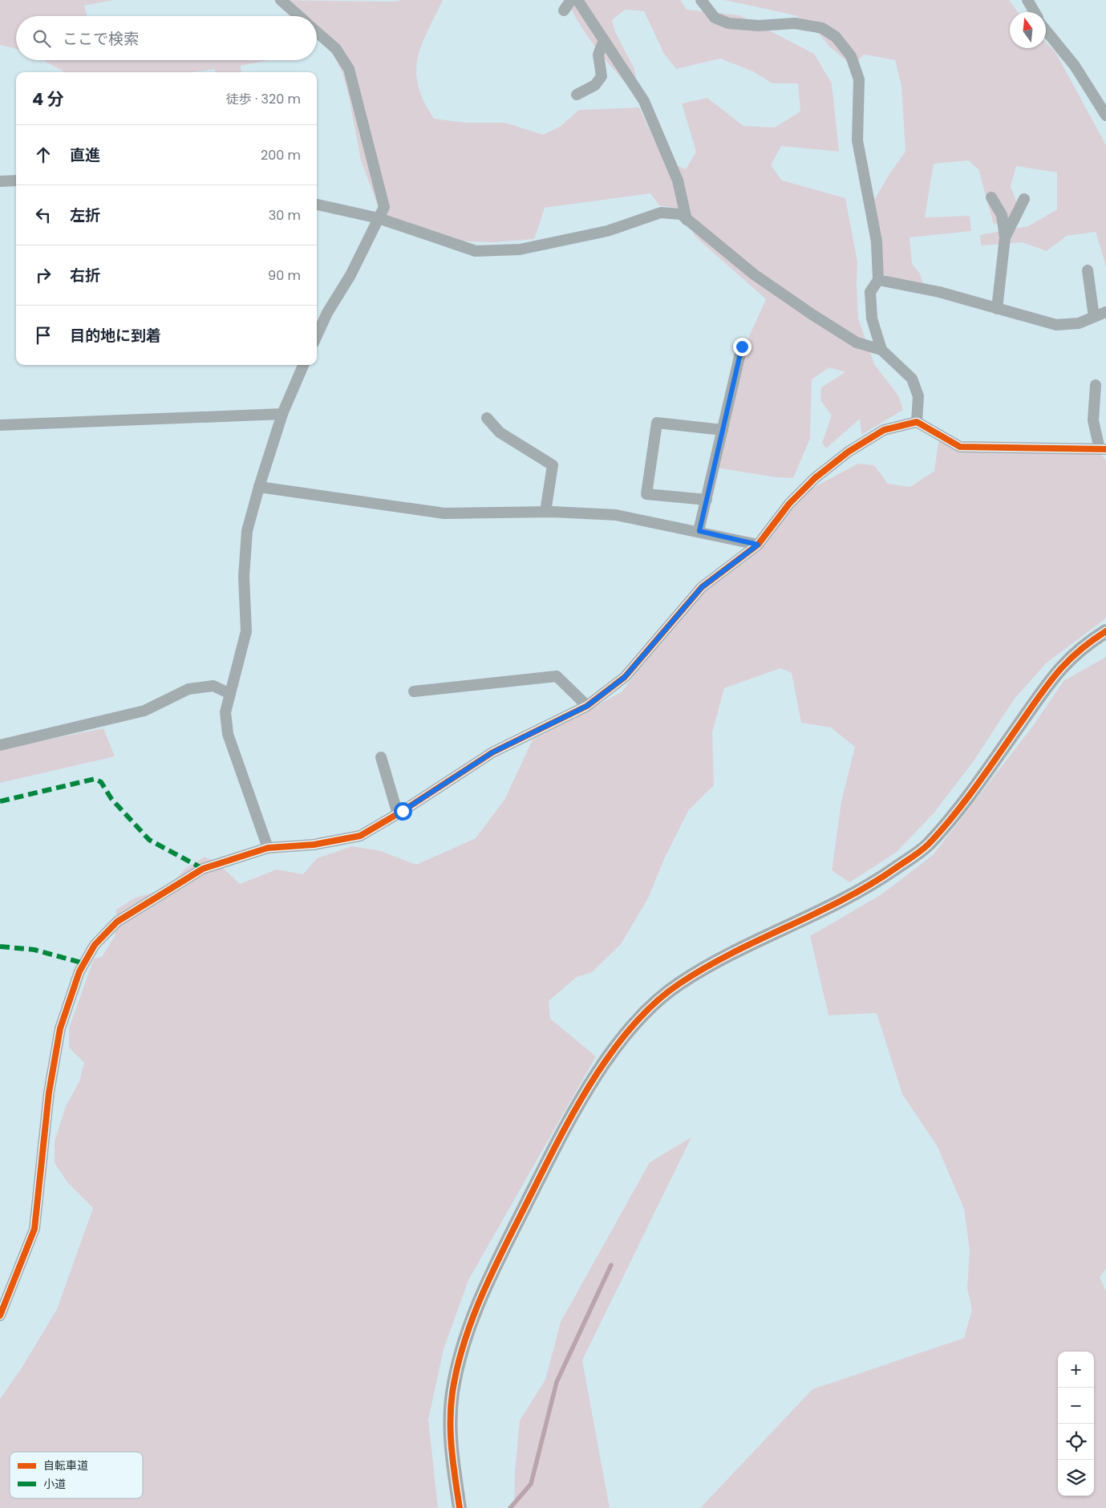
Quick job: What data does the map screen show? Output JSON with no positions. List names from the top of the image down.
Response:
{
  "legend": ["自転車道", "小道"],
  "north": "top",
  "page": {
    "search": "ここで検索",
    "heading": ["4 分", "徒歩 · 320 m"],
    "list": [
      ["直進", "200 m"],
      ["左折", "30 m"],
      ["右折", "90 m"],
      "目的地に到着"
    ],
    "map_buttons": ["+", "−"]
  }
}
